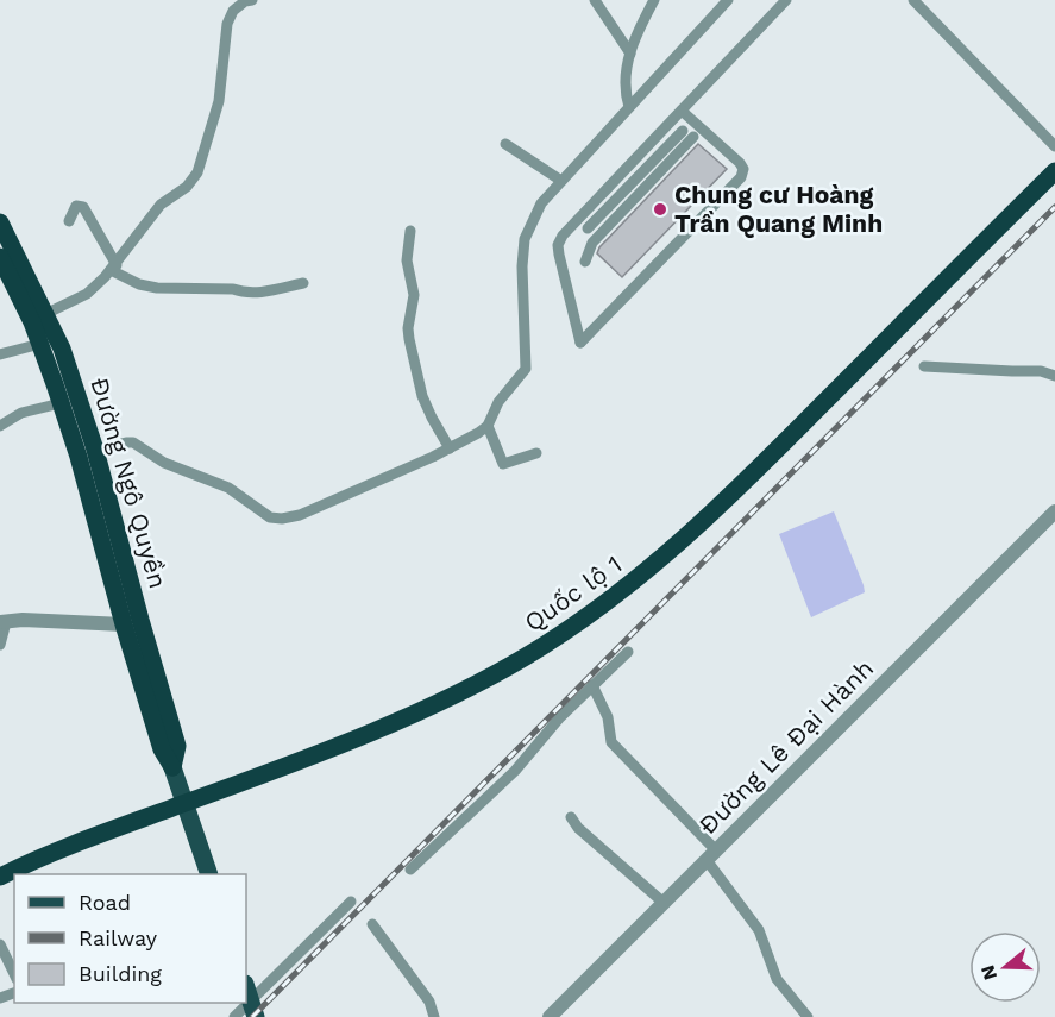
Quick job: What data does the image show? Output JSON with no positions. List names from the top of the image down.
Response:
{
  "streets": {
    "highway": ["Đường Ngô Quyền", "Quốc lộ 1"],
    "street": ["Đường Lê Đại Hành"]
  },
  "crossings": [
    ["Đường Ngô Quyền", "Quốc lộ 1"]
  ],
  "places": ["Chung cư Hoàng Trần Quang Minh"],
  "legend": ["Road", "Railway", "Building"],
  "north": "left"
}
